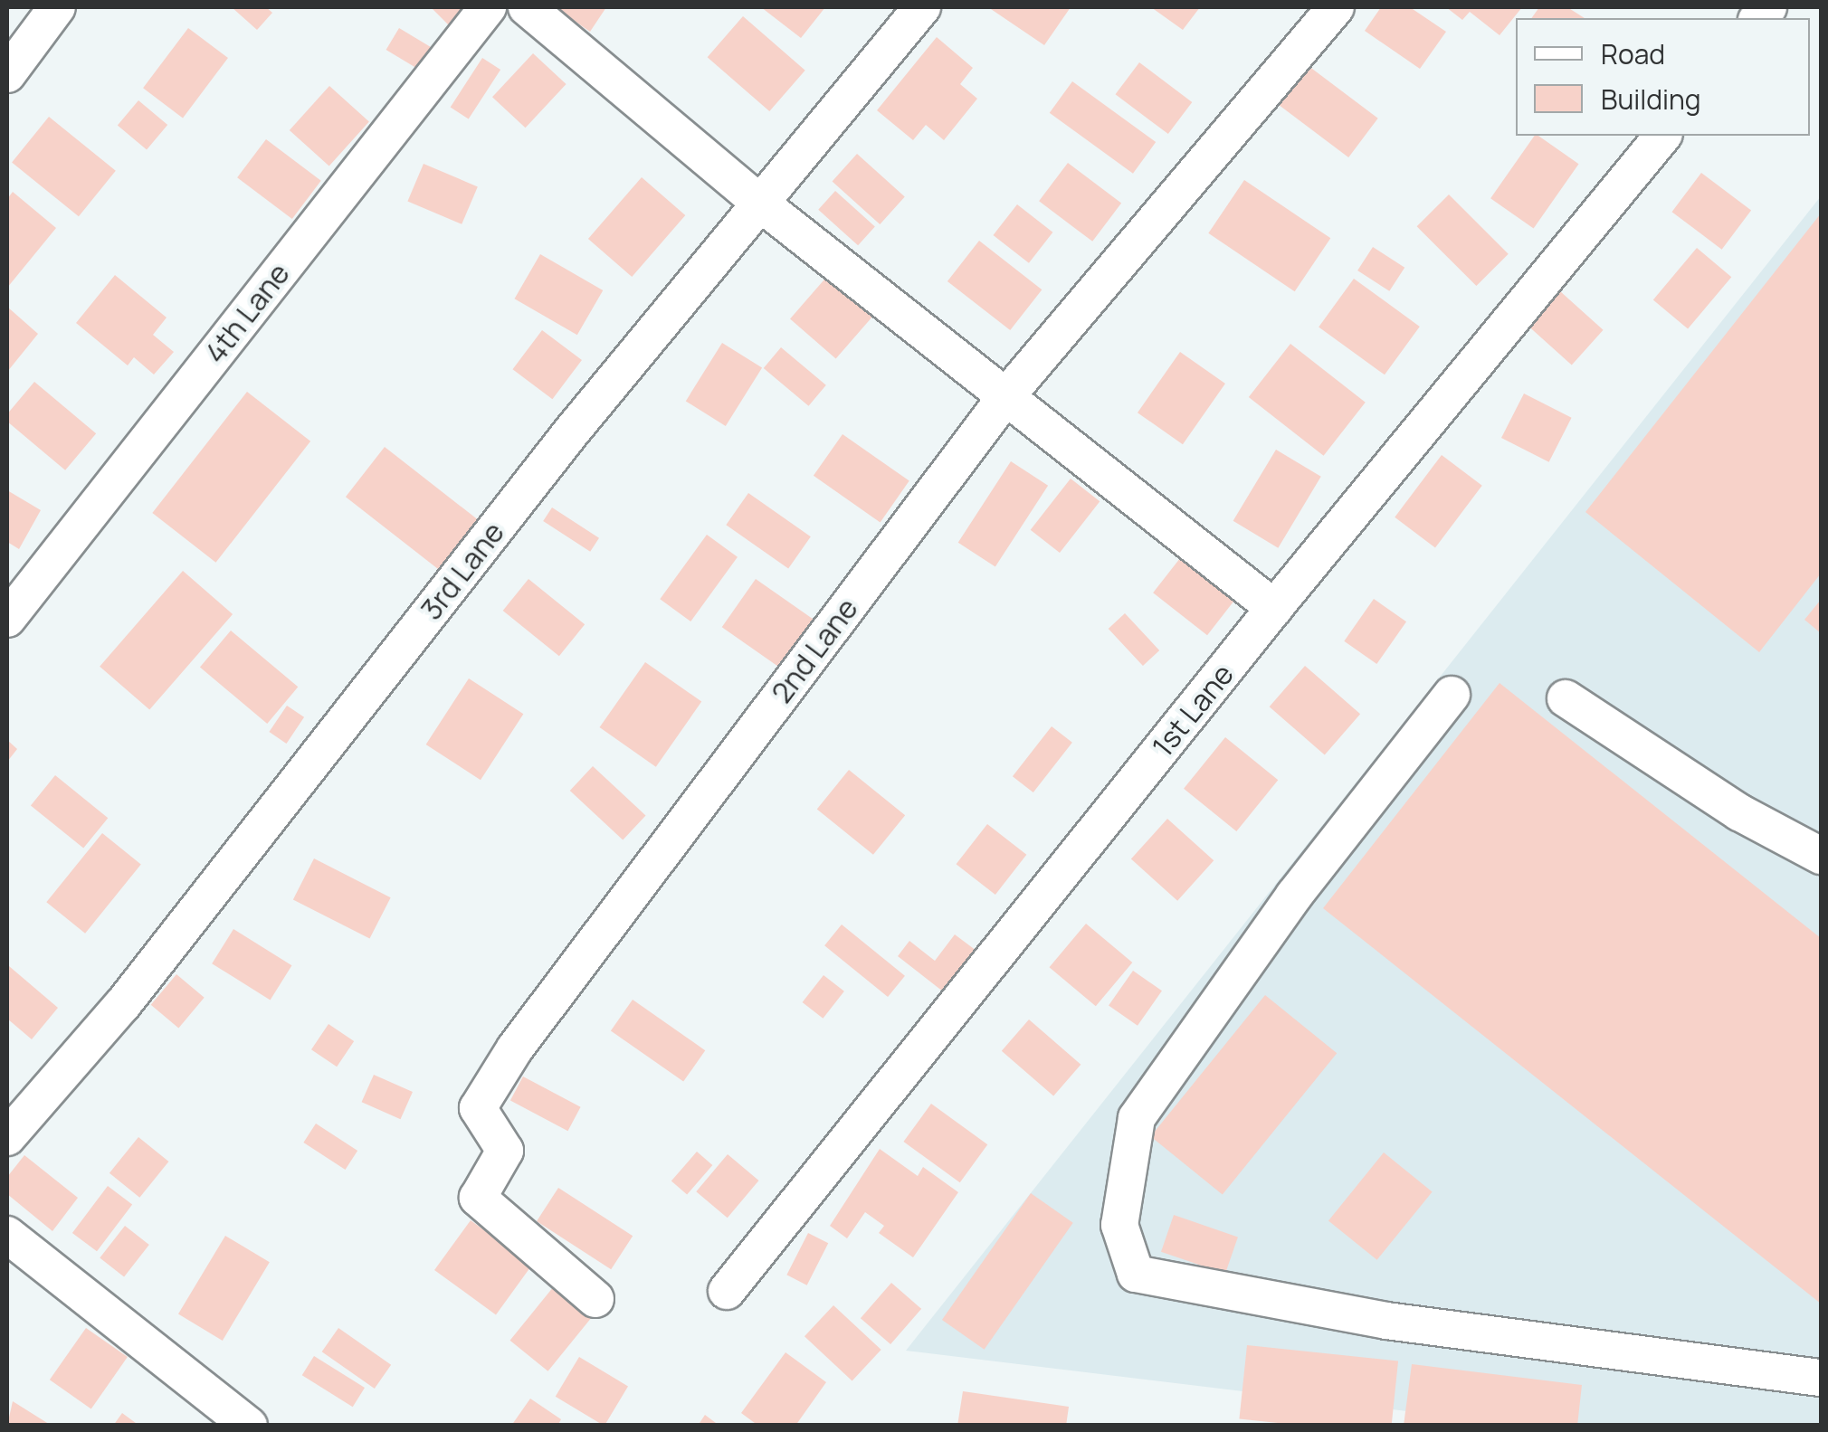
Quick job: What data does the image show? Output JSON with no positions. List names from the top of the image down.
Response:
{
  "streets": {
    "street": [
      "4th Lane",
      "3rd Lane",
      "2nd Lane",
      "1st Lane"
    ]
  },
  "legend": ["Road", "Building"]
}
